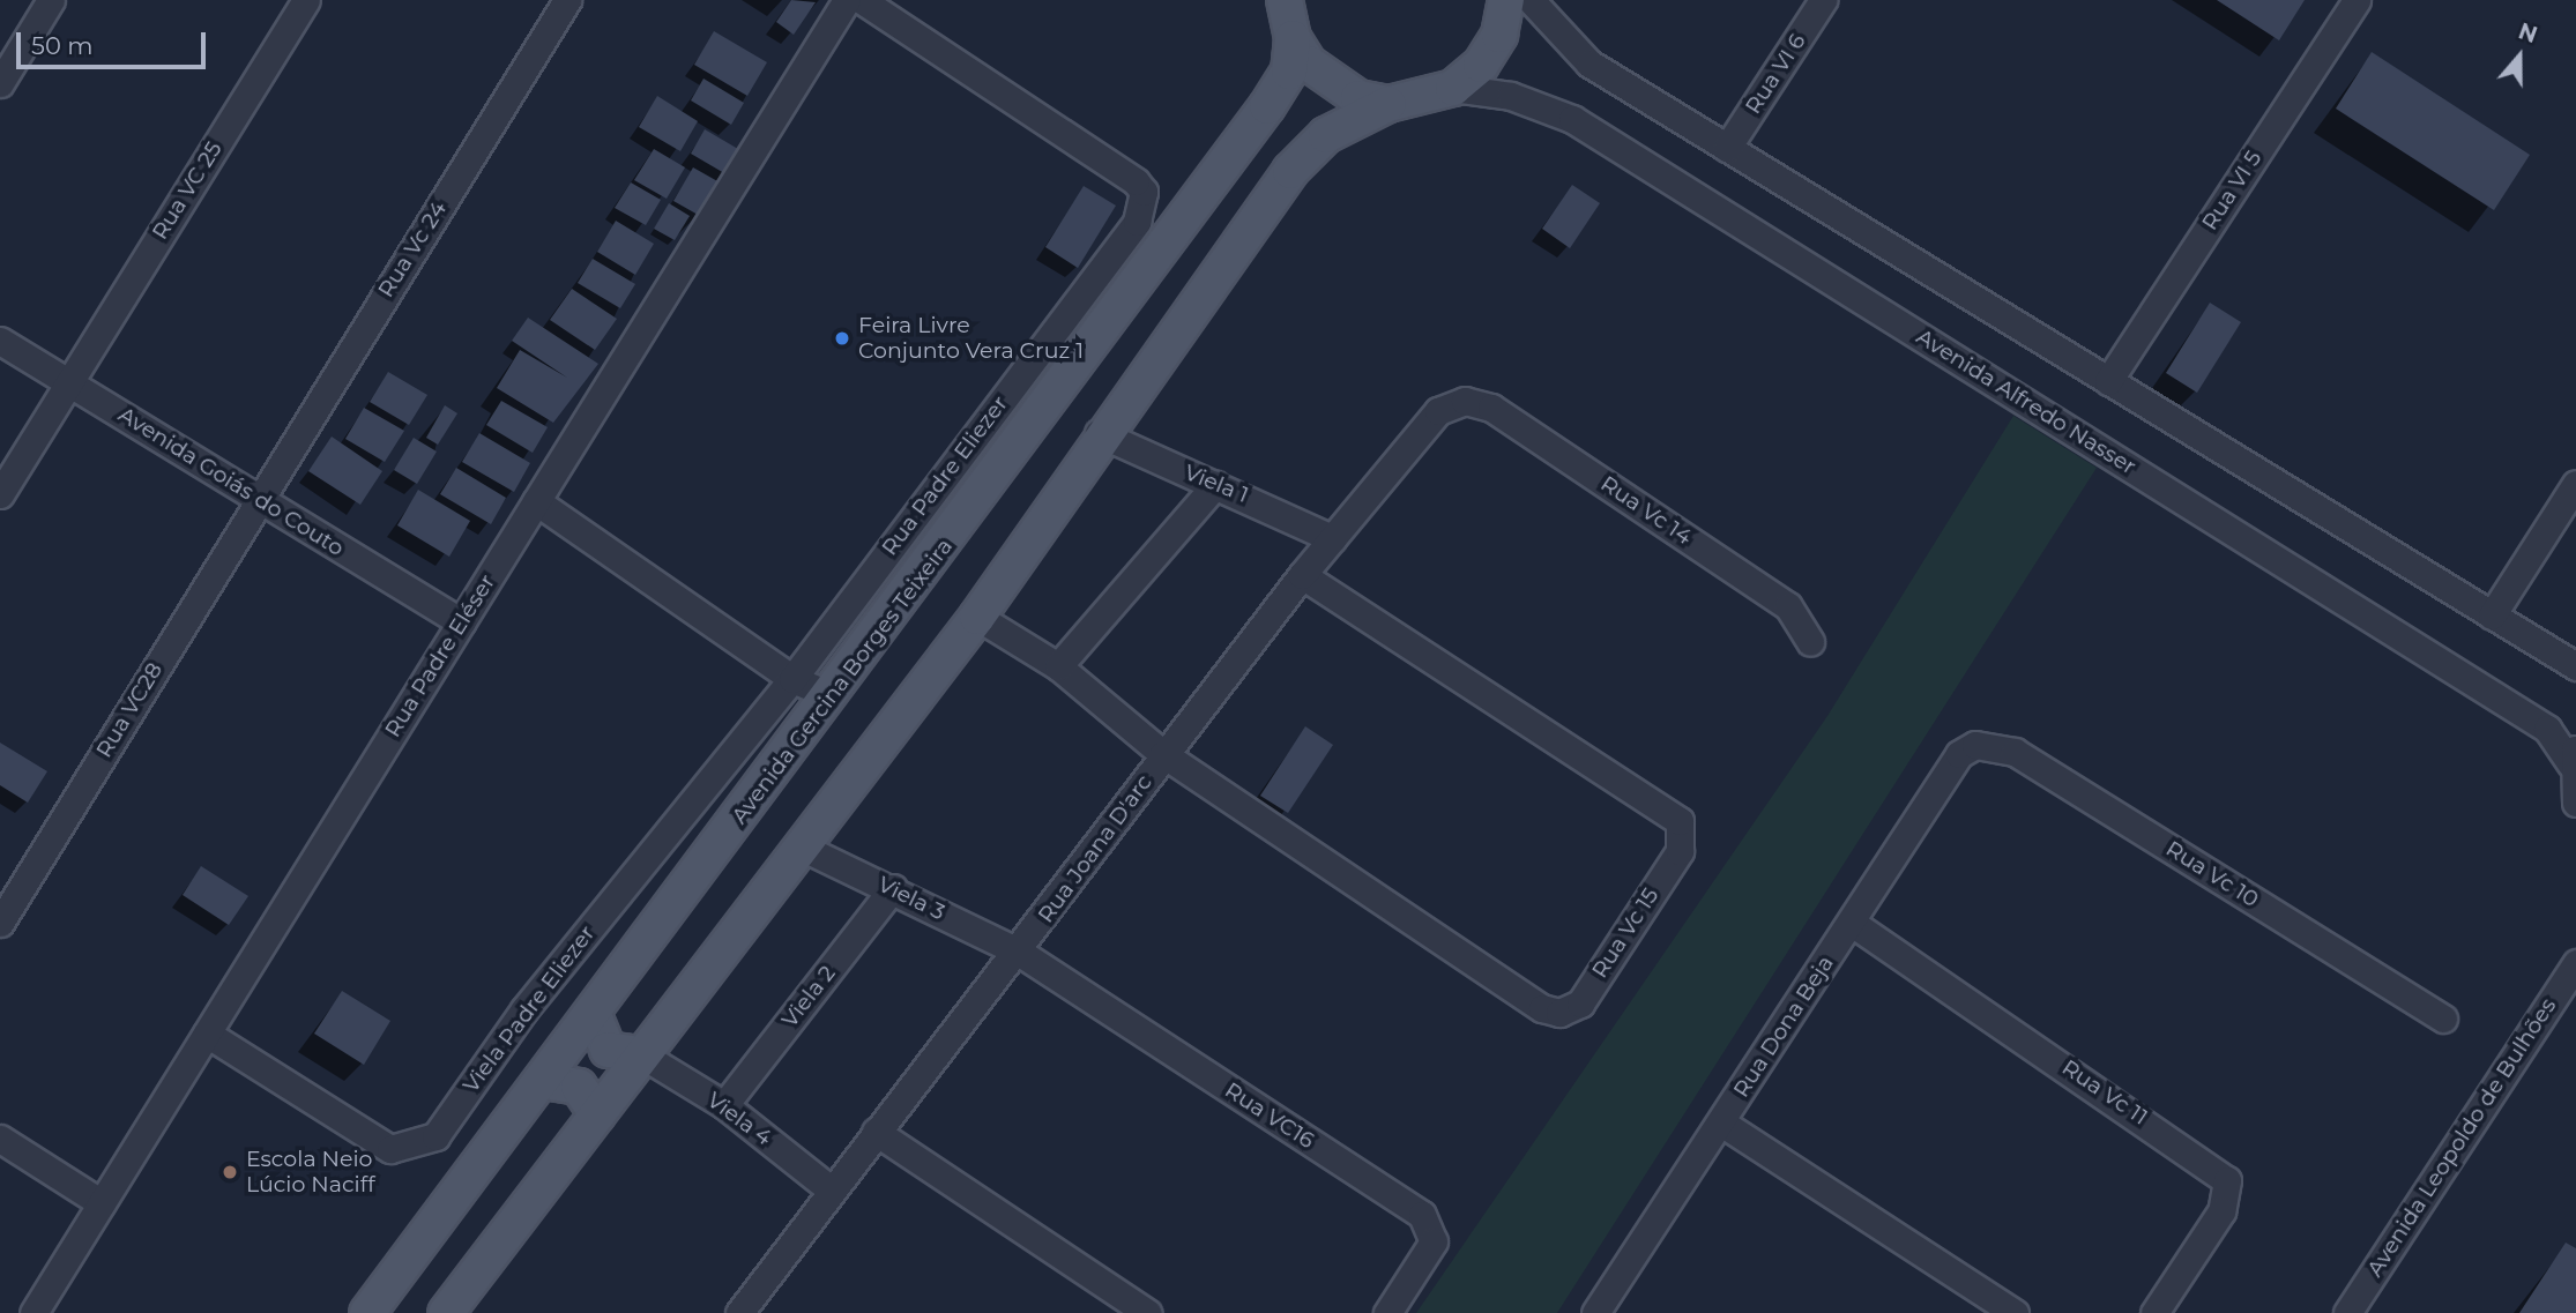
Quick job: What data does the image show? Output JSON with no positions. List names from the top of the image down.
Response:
{
  "streets": {
    "main road": ["Avenida Gercina Borges Teixeira"],
    "street": [
      "Rua VI 6",
      "Rua VC 25",
      "Rua VI 5",
      "Rua Vc 24",
      "Avenida Alfredo Nasser",
      "Rua Padre Eliezer",
      "Avenida Goiás do Couto",
      "Viela 1",
      "Rua Vc 14",
      "Rua Padre Eléser",
      "Rua VC28",
      "Rua Joana D'arc",
      "Rua Vc 10",
      "Viela 3",
      "Rua Vc 15",
      "Viela 2",
      "Viela Padre Eliezer",
      "Rua Dona Beja",
      "Rua Vc 11",
      "Rua VC16",
      "Viela 4",
      "Avenida Leopoldo de Bulhões"
    ]
  },
  "crossings": [
    ["Rua VC 25", "Avenida Goiás do Couto"],
    ["Rua Vc 24", "Avenida Goiás do Couto"],
    ["Rua Vc 24", "Rua VC28"],
    ["Rua Padre Eliezer", "Viela Padre Eliezer"],
    ["Avenida Goiás do Couto", "Rua Padre Eléser"],
    ["Avenida Goiás do Couto", "Rua VC28"],
    ["Viela 1", "Rua Joana D'arc"],
    ["Rua Vc 14", "Rua Joana D'arc"],
    ["Rua Padre Eléser", "Viela Padre Eliezer"],
    ["Rua Joana D'arc", "Viela 3"],
    ["Rua Joana D'arc", "Rua Vc 15"],
    ["Rua Joana D'arc", "Rua VC16"],
    ["Rua Joana D'arc", "Viela 4"],
    ["Rua Vc 10", "Rua Dona Beja"],
    ["Viela 3", "Viela 2"],
    ["Viela 3", "Rua VC16"],
    ["Viela 2", "Viela 4"],
    ["Rua Dona Beja", "Rua Vc 11"]
  ],
  "places": ["Feira Livre Conjunto Vera Cruz 1", "Escola Neio Lúcio Naciff"],
  "scale_bar": "50 m",
  "north": "top"
}
